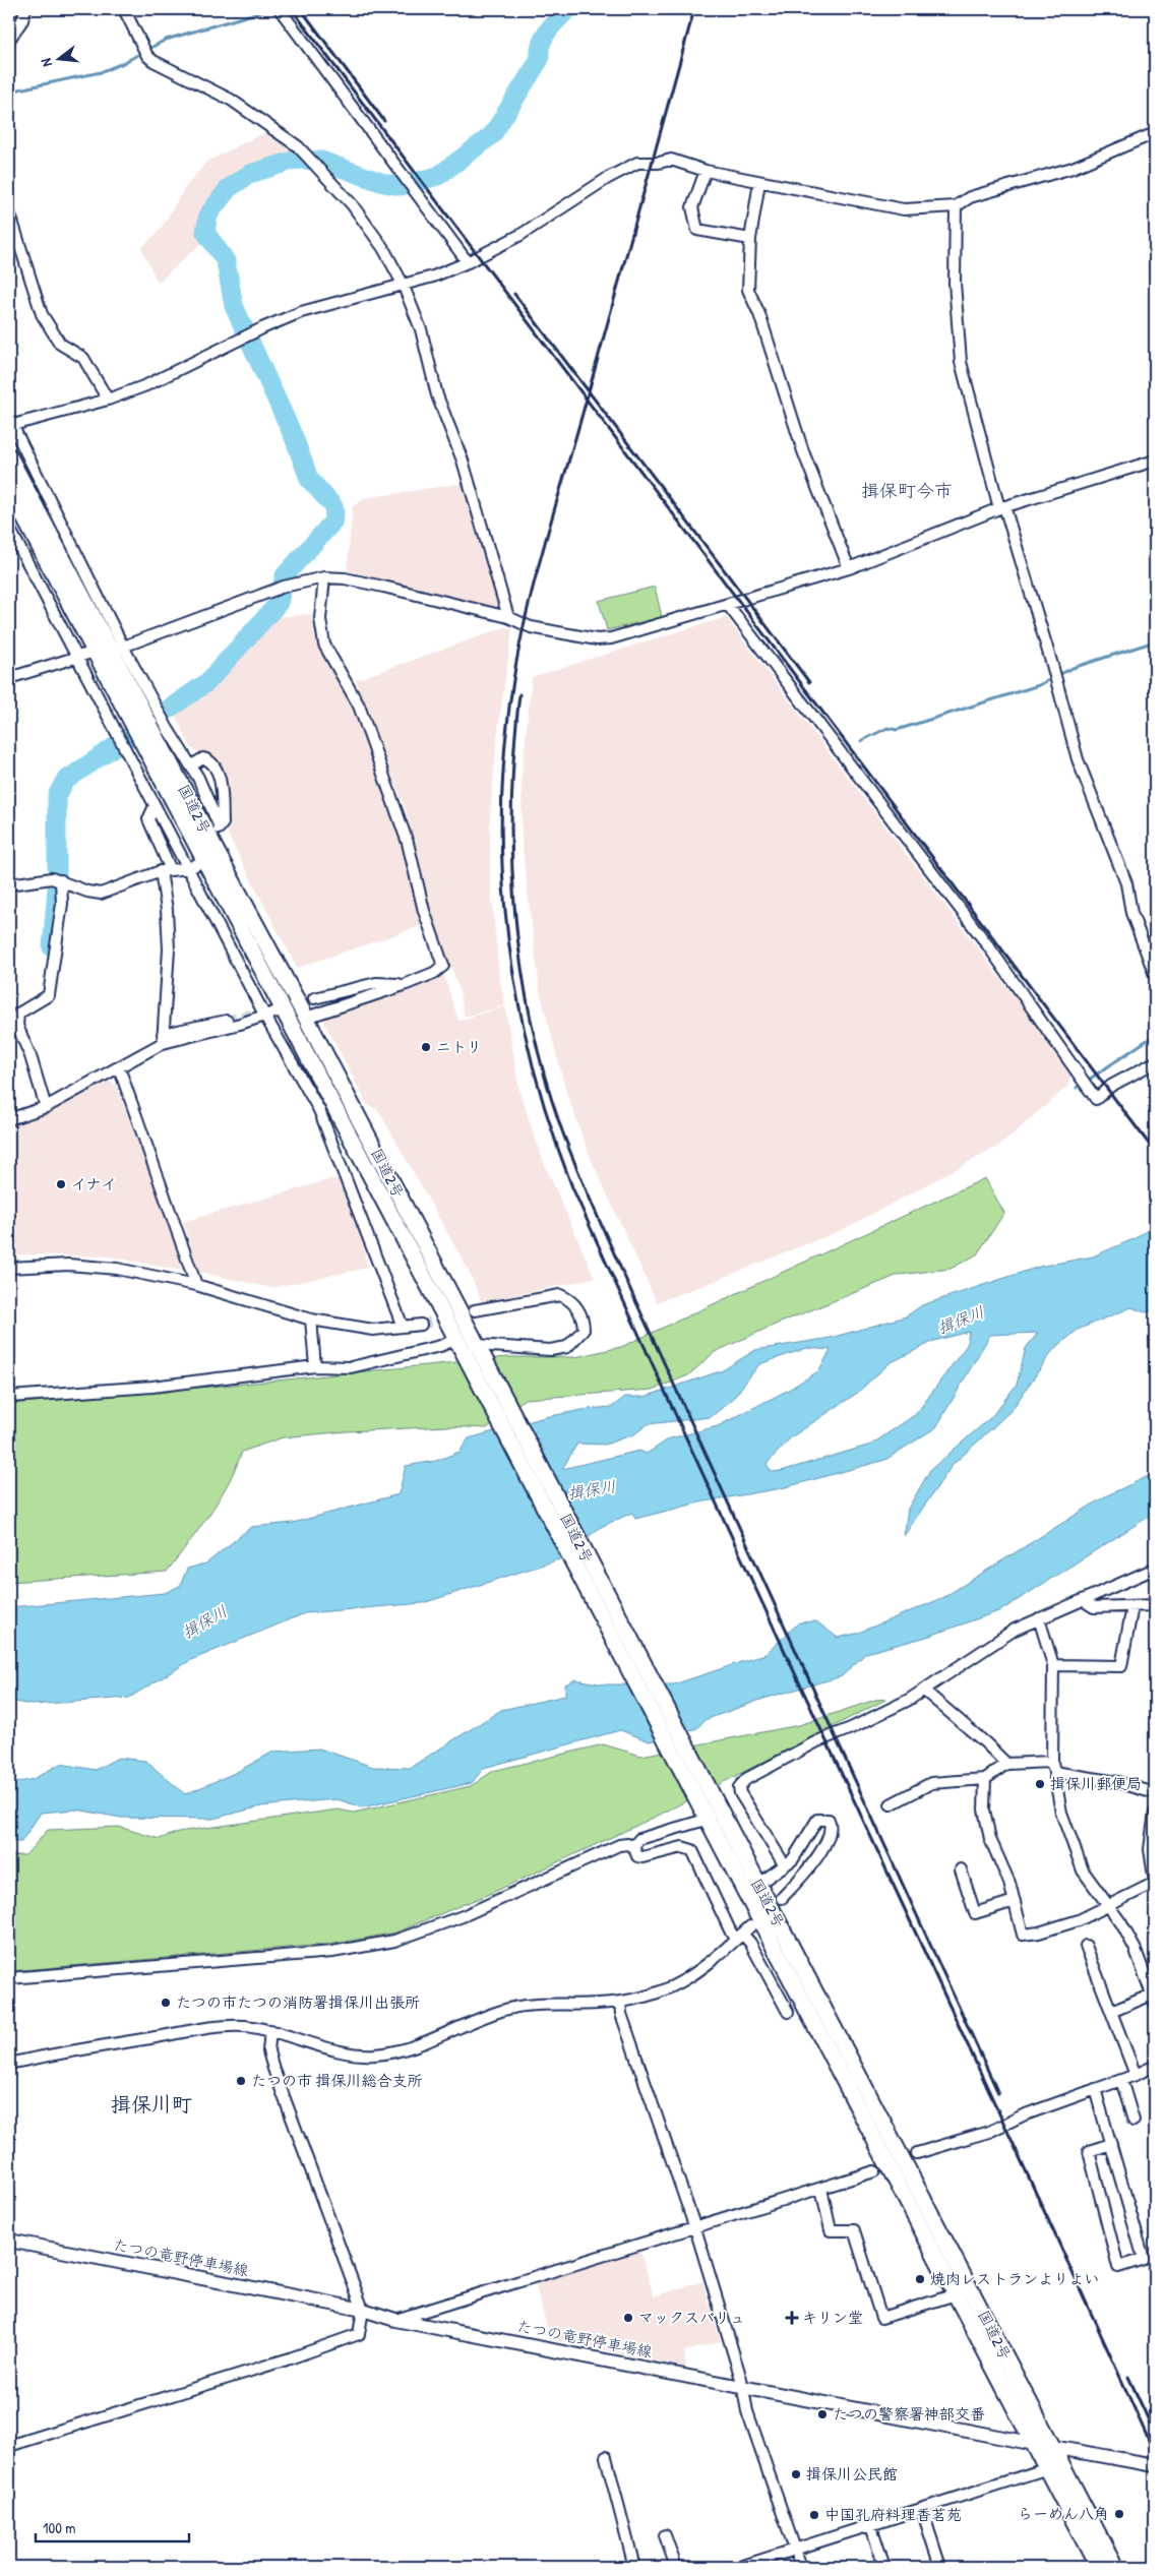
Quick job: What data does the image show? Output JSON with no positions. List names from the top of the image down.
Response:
{
  "streets": {
    "highway": ["国道2号"],
    "main road": ["たつの竜野停車場線"]
  },
  "crossings": [
    ["国道2号", "たつの竜野停車場線"]
  ],
  "districts": ["揖保町今市", "揖保川町"],
  "water": ["揖保川"],
  "places": {
    "other": [
      "ニトリ",
      "イナイ",
      "揖保川郵便局",
      "たつの市たつの消防署揖保川出張所",
      "たつの市 揖保川総合支所",
      "焼肉レストランよりよい",
      "マックスバリュ",
      "たつの警察署神部交番",
      "揖保川公民館",
      "らーめん八角",
      "中国孔府料理香茗苑"
    ],
    "health": ["キリン堂"]
  },
  "scale_bar": "100 m",
  "north": "left"
}
